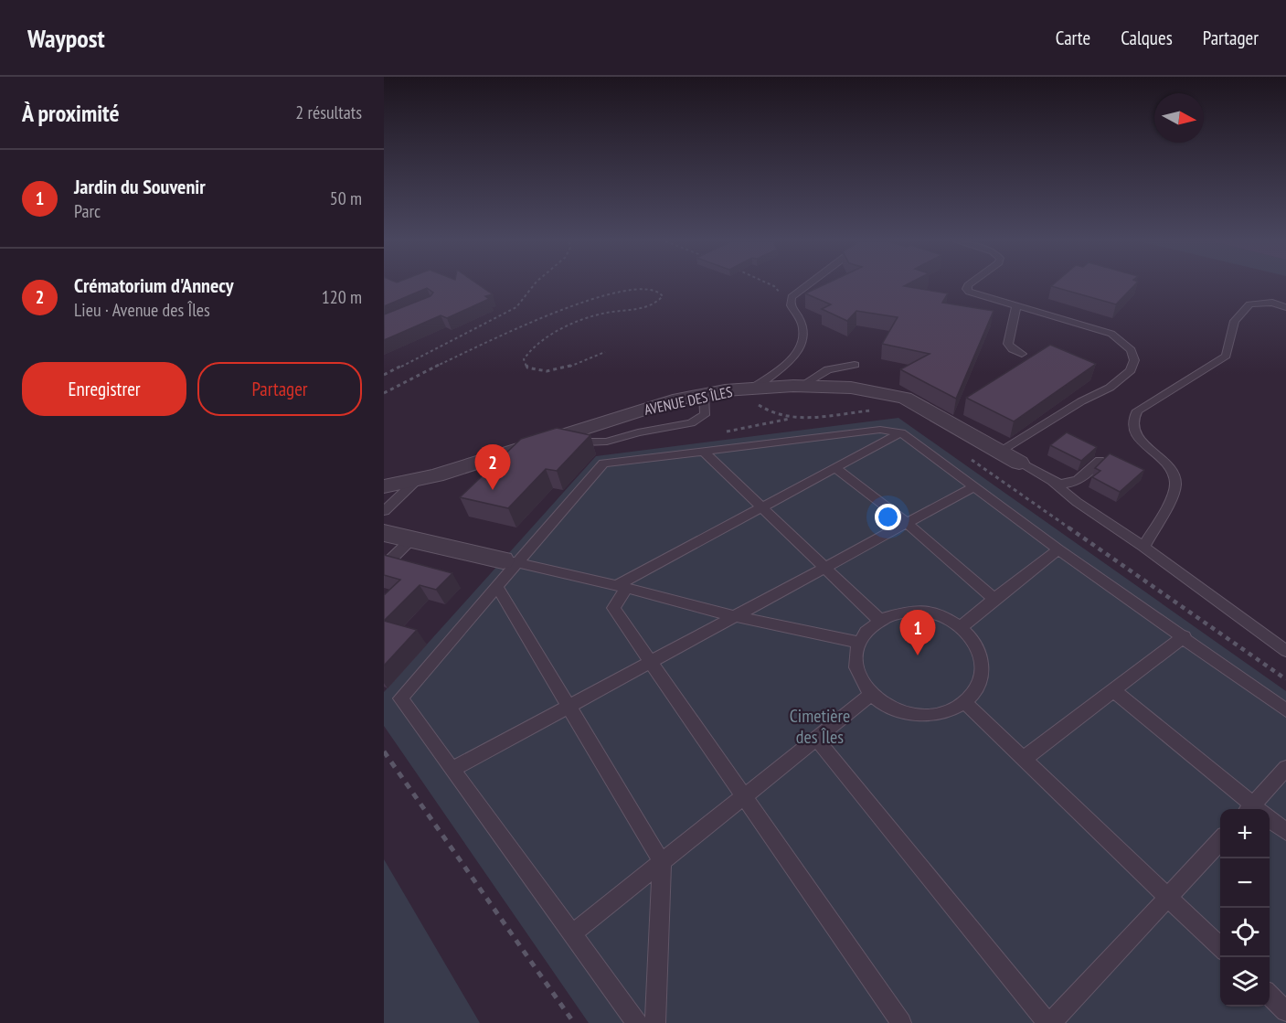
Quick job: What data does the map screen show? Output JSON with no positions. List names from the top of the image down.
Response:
{
  "streets": {
    "street": ["AVENUE DES ÎLES"]
  },
  "parks": ["Cimetière des Îles"],
  "north": "right",
  "page": {
    "header": "Waypost",
    "nav": ["Carte", "Calques", "Partager"],
    "heading": ["À proximité", "2 résultats"],
    "list": [
      {
        "mark": "1",
        "name": "Jardin du Souvenir",
        "note": "Parc",
        "value": "50 m"
      },
      {
        "mark": "2",
        "name": "Crématorium d'Annecy",
        "note": "Lieu · Avenue des Îles",
        "value": "120 m"
      }
    ],
    "buttons": ["Enregistrer", "Partager"],
    "pins": ["2", "1"],
    "map_buttons": ["+", "−"]
  }
}
